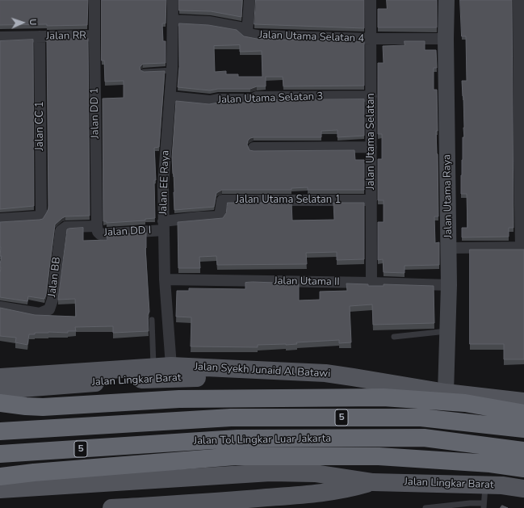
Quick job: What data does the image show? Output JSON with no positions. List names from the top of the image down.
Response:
{
  "streets": {
    "highway": ["5", "Jalan Tol Lingkar Luar Jakarta"],
    "main road": ["Jalan Utama Raya", "Jalan Syekh Junaid Al Batawi", "Jalan Lingkar Barat"],
    "street": [
      "Jalan RR",
      "Jalan Utama Selatan 4",
      "Jalan Utama Selatan 3",
      "Jalan DD 1",
      "Jalan CC 1",
      "Jalan Utama Selatan",
      "Jalan EE Raya",
      "Jalan Utama Selatan 1",
      "Jalan DD I",
      "Jalan BB",
      "Jalan Utama II"
    ]
  },
  "crossings": [
    ["Jalan RR", "Jalan DD 1"],
    ["Jalan RR", "Jalan CC 1"],
    ["Jalan Utama Selatan 4", "Jalan Utama Selatan"],
    ["Jalan Utama Selatan 4", "Jalan EE Raya"],
    ["Jalan Utama Selatan 4", "Jalan Utama Raya"],
    ["Jalan Utama Selatan 3", "Jalan Utama Selatan"],
    ["Jalan Utama Selatan 3", "Jalan EE Raya"],
    ["Jalan DD 1", "Jalan DD I"],
    ["Jalan DD 1", "Jalan BB"],
    ["Jalan Utama Selatan", "Jalan Utama Selatan 1"],
    ["Jalan Utama Selatan", "Jalan Utama II"],
    ["Jalan EE Raya", "Jalan Utama Selatan 1"],
    ["Jalan EE Raya", "Jalan DD I"],
    ["Jalan EE Raya", "Jalan Utama II"],
    ["Jalan EE Raya", "Jalan Syekh Junaid Al Batawi"],
    ["Jalan Utama Raya", "Jalan Utama II"],
    ["Jalan Utama Raya", "Jalan Syekh Junaid Al Batawi"],
    ["Jalan Utama Selatan 1", "Jalan DD I"],
    ["Jalan DD I", "Jalan BB"],
    ["Jalan Syekh Junaid Al Batawi", "Jalan Lingkar Barat"]
  ],
  "north": "right"
}
